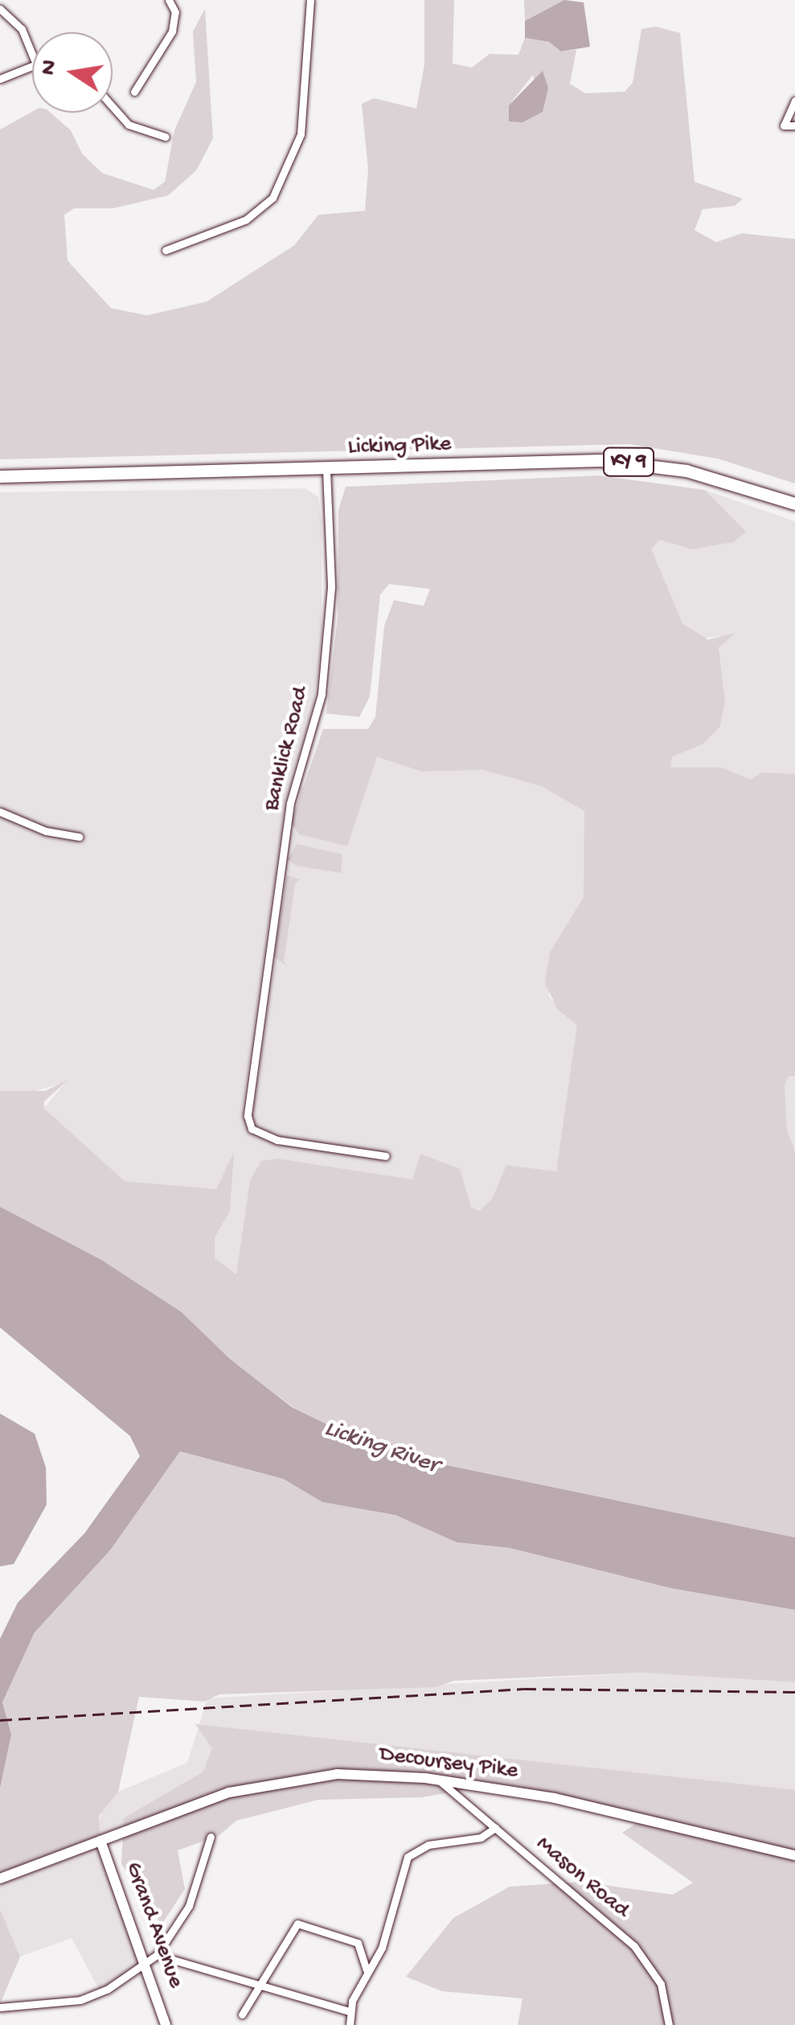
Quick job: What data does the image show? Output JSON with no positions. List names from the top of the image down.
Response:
{
  "streets": {
    "main road": [
      "Licking Pike",
      "KY 9",
      "Decoursey Pike",
      "Grand Avenue"
    ],
    "street": ["Banklick Road", "Mason Road"]
  },
  "crossings": [
    ["Licking Pike", "Banklick Road"],
    ["Decoursey Pike", "Mason Road"],
    ["Decoursey Pike", "Grand Avenue"]
  ],
  "water": ["Licking River"],
  "north": "left"
}
